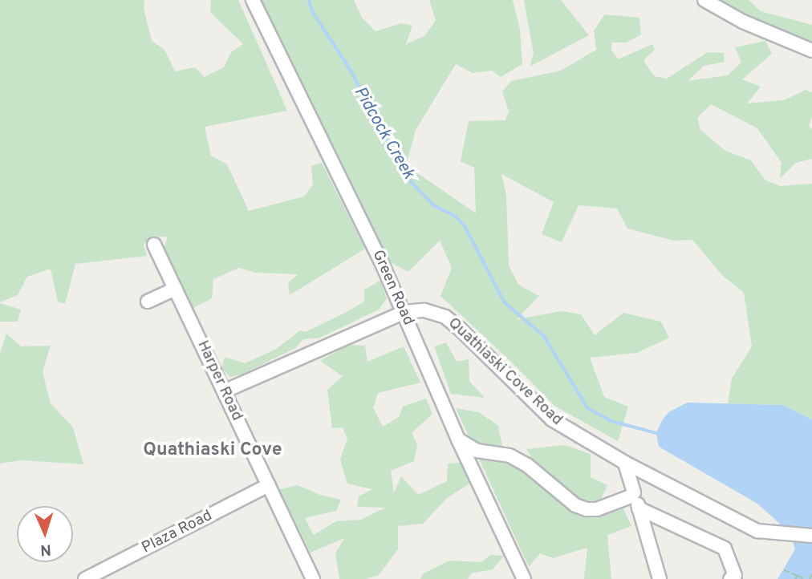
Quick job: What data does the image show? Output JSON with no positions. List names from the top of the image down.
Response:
{
  "streets": {
    "street": [
      "Green Road",
      "Quathiaski Cove Road",
      "Harper Road",
      "Plaza Road"
    ]
  },
  "crossings": [
    ["Green Road", "Quathiaski Cove Road"],
    ["Quathiaski Cove Road", "Harper Road"],
    ["Harper Road", "Plaza Road"]
  ],
  "districts": ["Quathiaski Cove"],
  "water": ["Pidcock Creek"],
  "north": "bottom"
}
